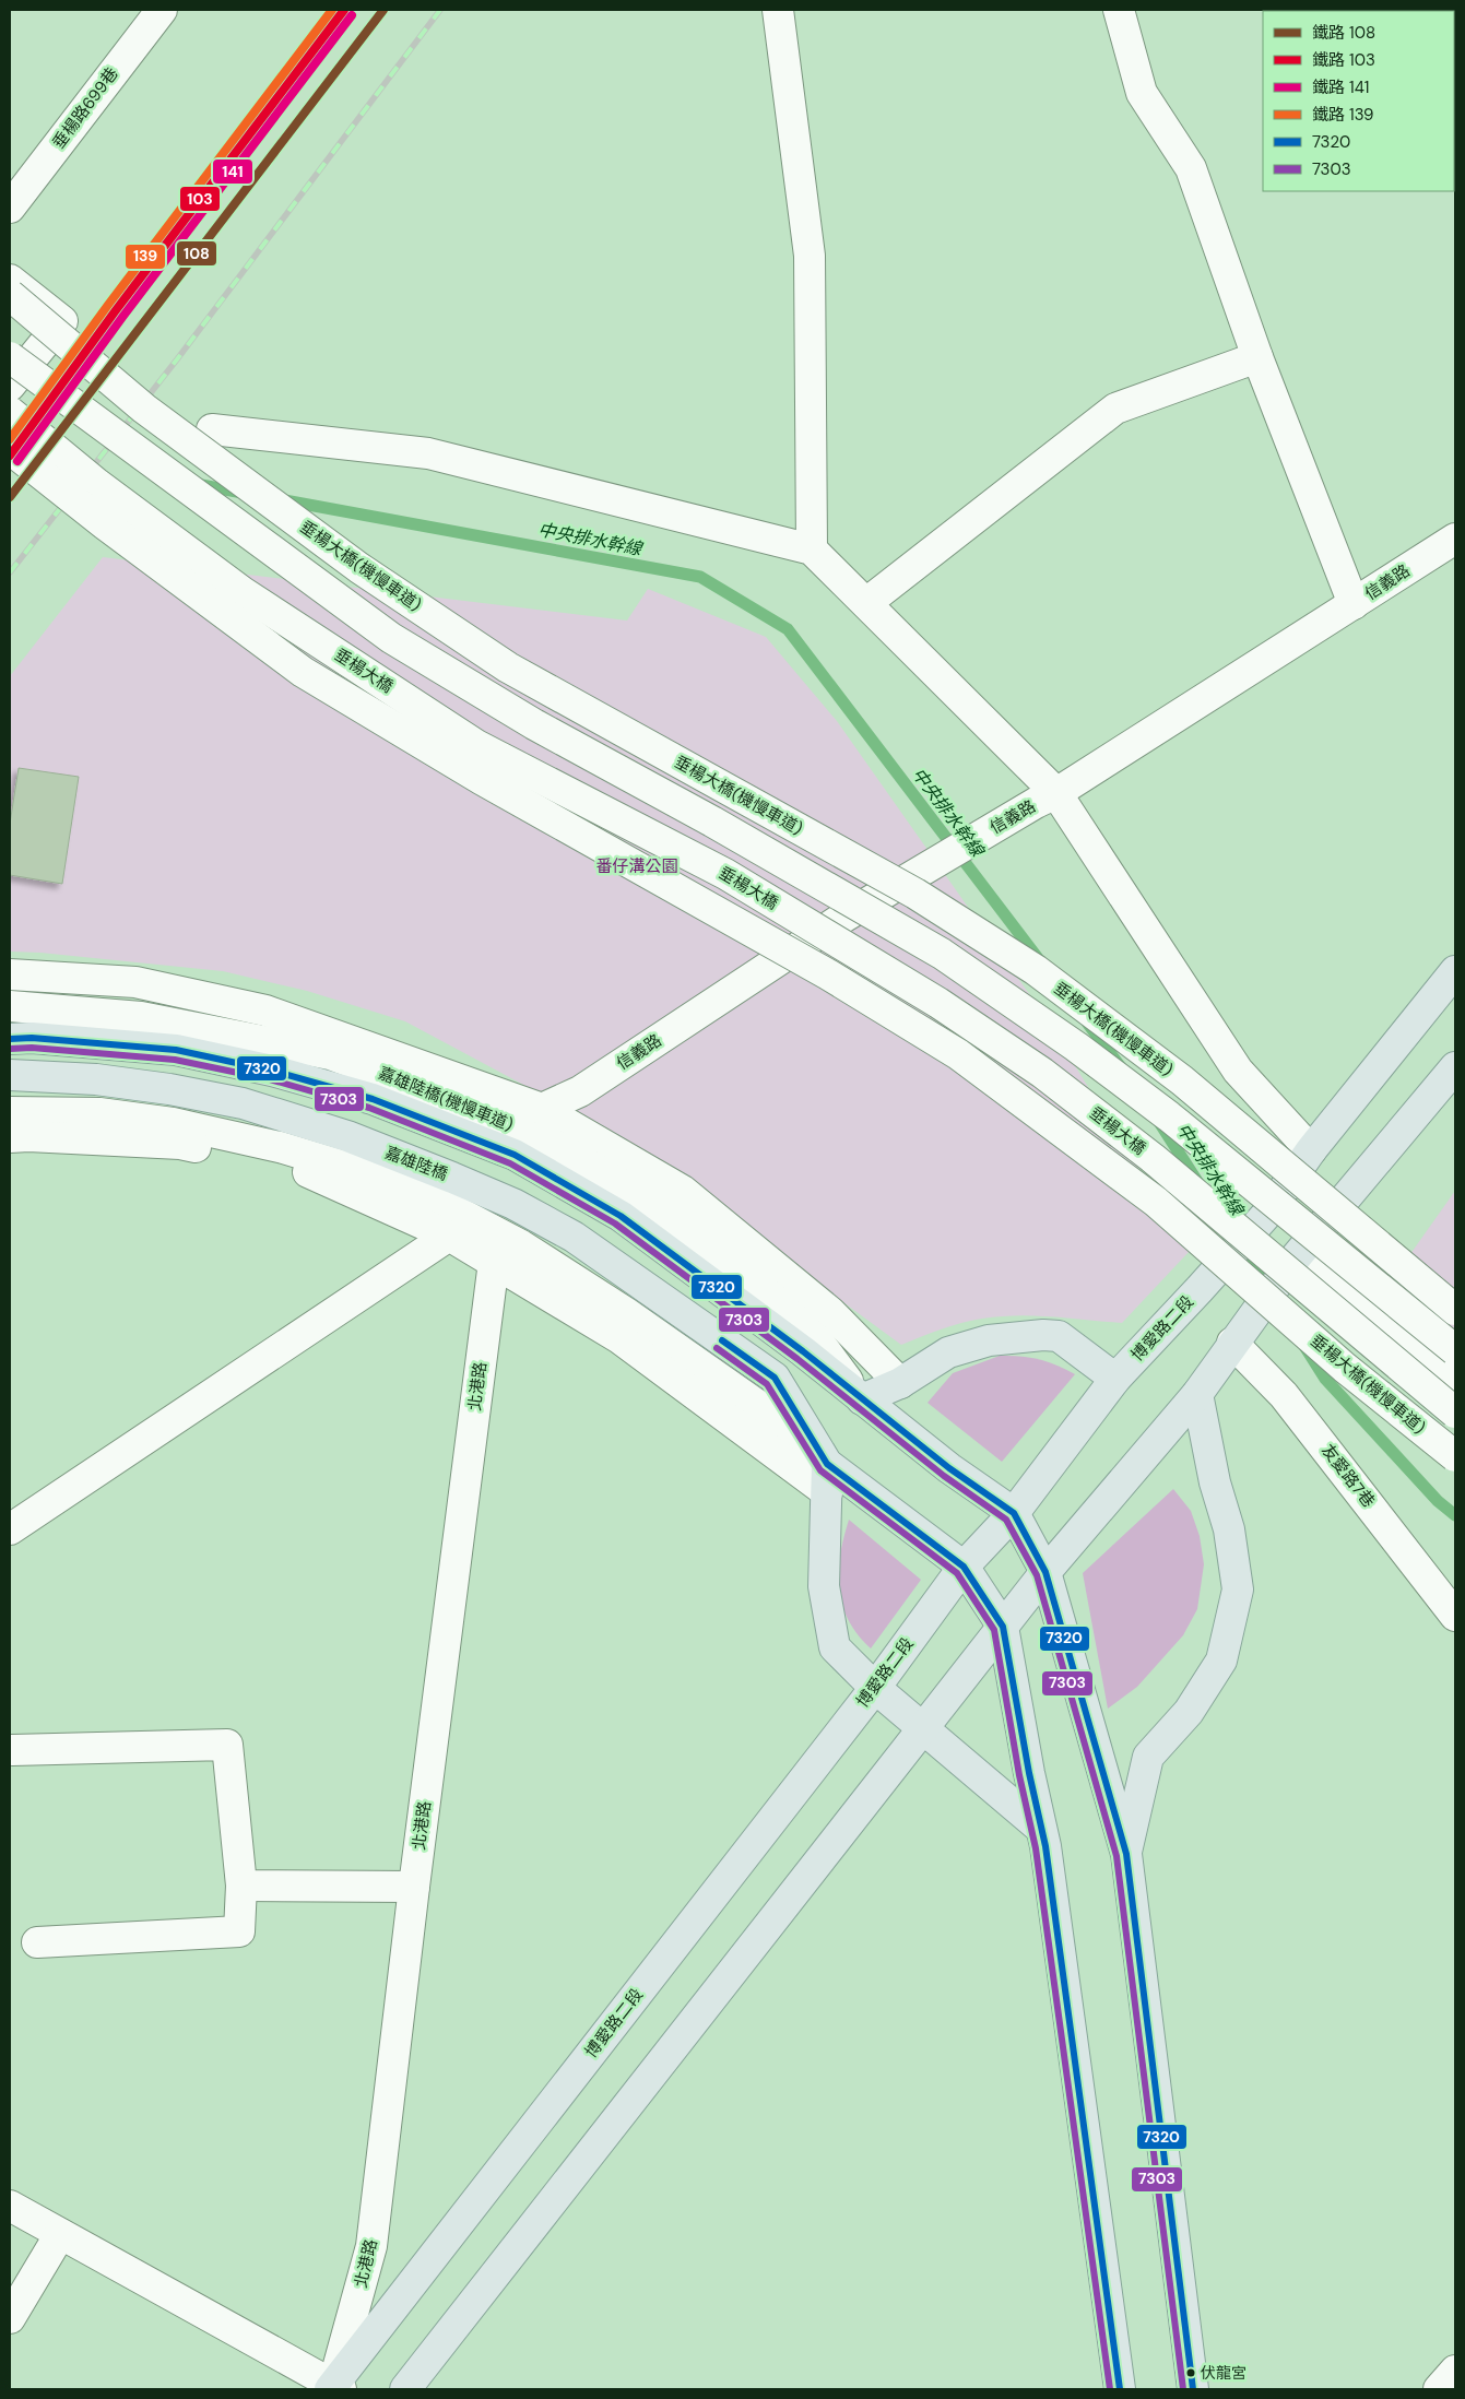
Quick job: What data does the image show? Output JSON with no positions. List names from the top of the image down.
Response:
{
  "streets": {
    "main road": ["嘉雄陸橋", "博愛路二段"],
    "street": [
      "垂楊路699巷",
      "垂楊大橋(機慢車道)",
      "信義路",
      "垂楊大橋",
      "嘉雄陸橋(機慢車道)",
      "北港路",
      "友愛路7巷"
    ]
  },
  "crossings": [
    ["博愛路二段", "北港路"]
  ],
  "water": ["中央排水幹線"],
  "parks": ["番仔溝公園"],
  "places": ["伏龍宮"],
  "lines": [
    "rail line 108",
    "rail line 103",
    "rail line 139",
    "rail line 141",
    "transit line 7320",
    "transit line 7303"
  ],
  "legend": [
    "鐵路 108",
    "鐵路 103",
    "鐵路 141",
    "鐵路 139",
    "7320",
    "7303"
  ]
}
